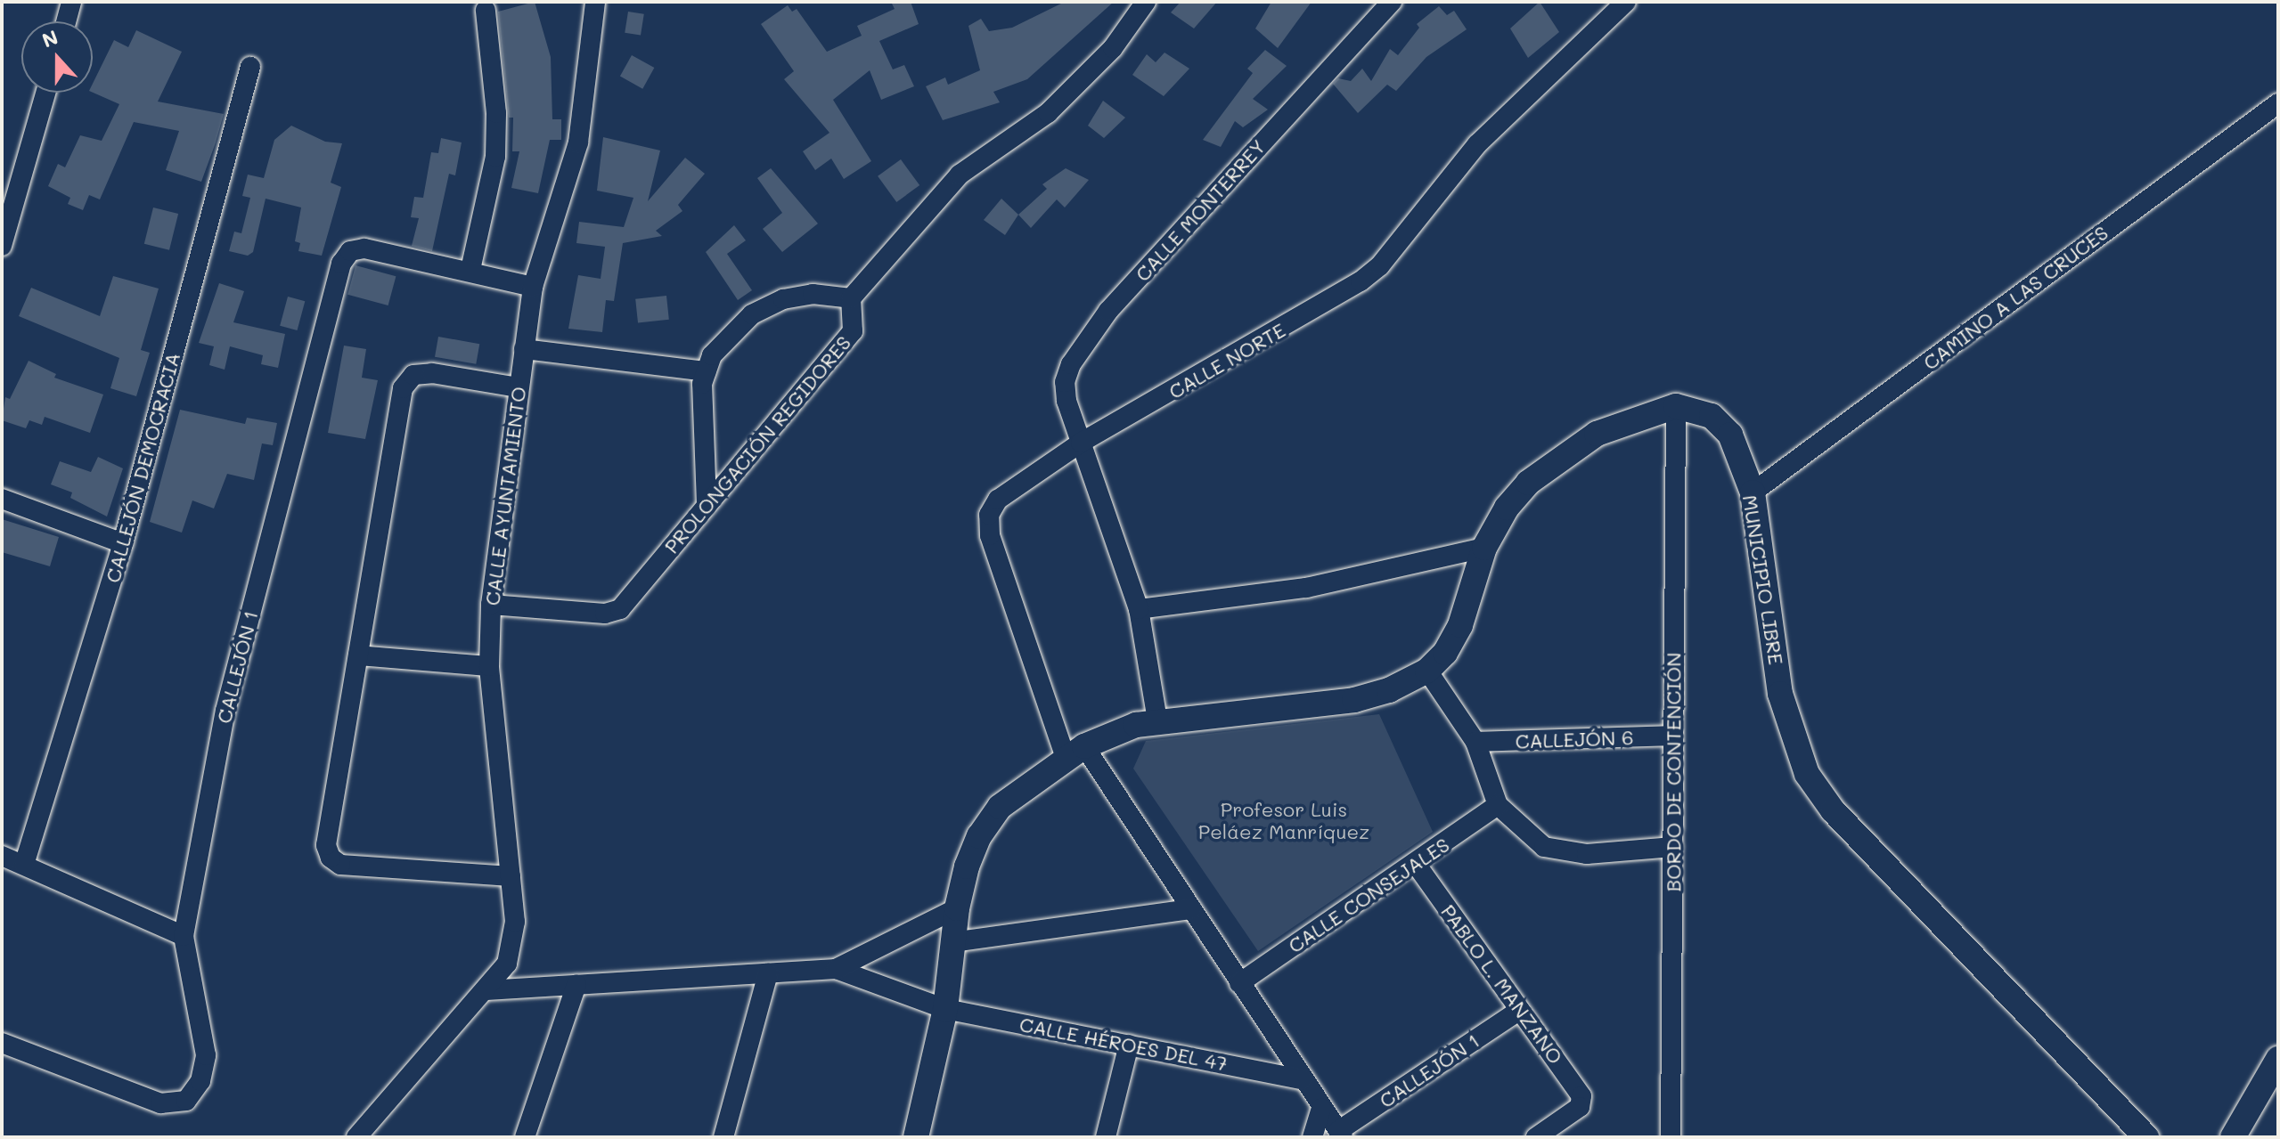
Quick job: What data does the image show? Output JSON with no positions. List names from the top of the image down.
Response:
{
  "streets": {
    "street": [
      "CALLE MONTERREY",
      "CAMINO A LAS CRUCES",
      "CALLE NORTE",
      "PROLONGACIÓN REGIDORES",
      "CALLEJÓN DEMOCRACIA",
      "CALLE AYUNTAMIENTO",
      "MUNICIPIO LIBRE",
      "CALLEJÓN 1",
      "CALLEJÓN 6",
      "BORDO DE CONTENCIÓN",
      "CALLE CONSEJALES",
      "PABLO L. MANZANO",
      "CALLE HÉROES DEL 47"
    ]
  },
  "crossings": [
    ["CALLE MONTERREY", "CALLE NORTE"],
    ["CAMINO A LAS CRUCES", "MUNICIPIO LIBRE"],
    ["CALLE NORTE", "CALLEJÓN 1"],
    ["CALLE NORTE", "CALLE CONSEJALES"],
    ["CALLE NORTE", "CALLE HÉROES DEL 47"],
    ["PROLONGACIÓN REGIDORES", "CALLE AYUNTAMIENTO"],
    ["MUNICIPIO LIBRE", "BORDO DE CONTENCIÓN"],
    ["CALLEJÓN 1", "PABLO L. MANZANO"],
    ["CALLEJÓN 6", "BORDO DE CONTENCIÓN"],
    ["CALLE CONSEJALES", "PABLO L. MANZANO"]
  ],
  "parks": ["Profesor Luis Peláez Manríquez"],
  "north": "top"
}
